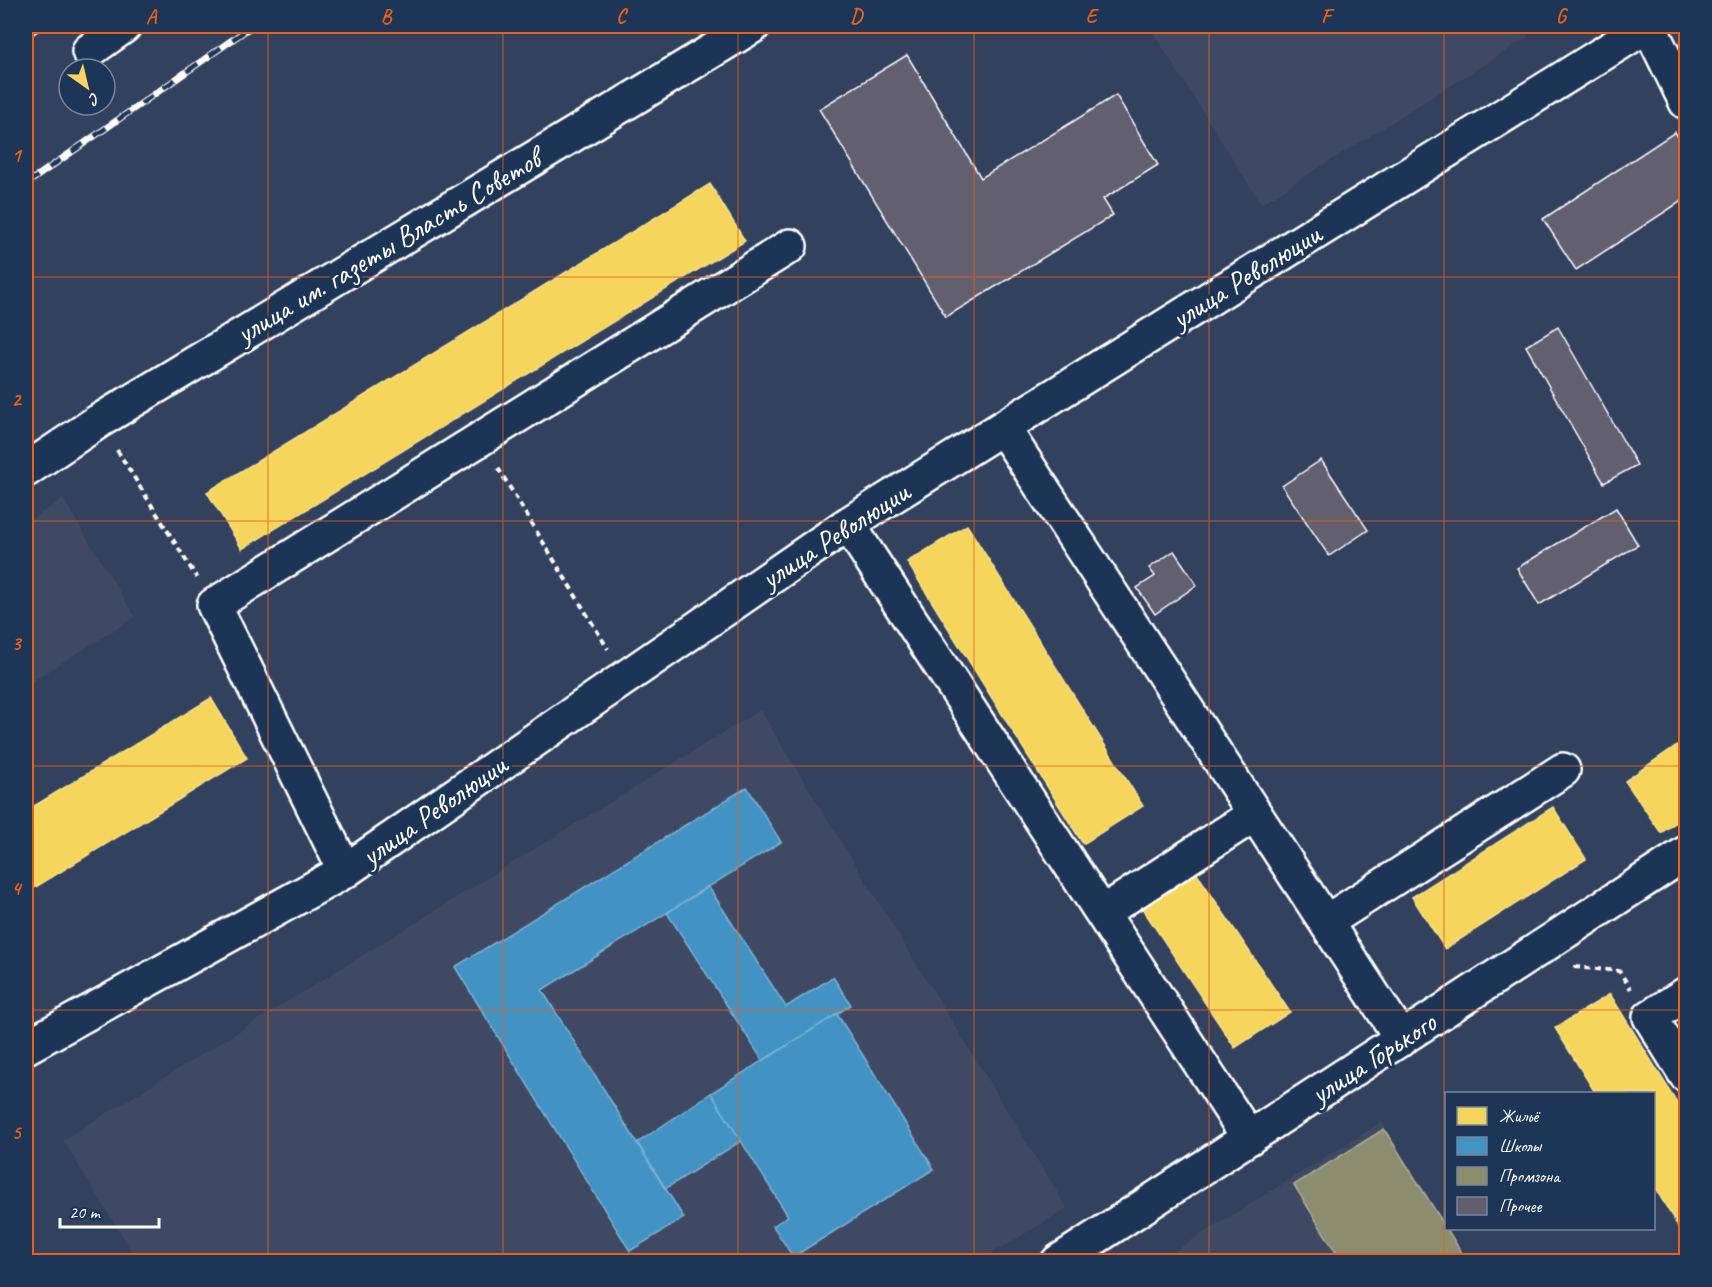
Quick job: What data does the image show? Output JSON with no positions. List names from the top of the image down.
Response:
{
  "streets": {
    "street": ["улица им. газеты Власть Советов", "улица Революции", "улица Горького"]
  },
  "legend": [
    "Жильё",
    "Школы",
    "Промзона",
    "Прочее"
  ],
  "scale_bar": "20 m",
  "north": "bottom right",
  "grid": {
    "columns": [
      "A",
      "B",
      "C",
      "D",
      "E",
      "F",
      "G"
    ],
    "rows": [
      "1",
      "2",
      "3",
      "4",
      "5"
    ]
  }
}
